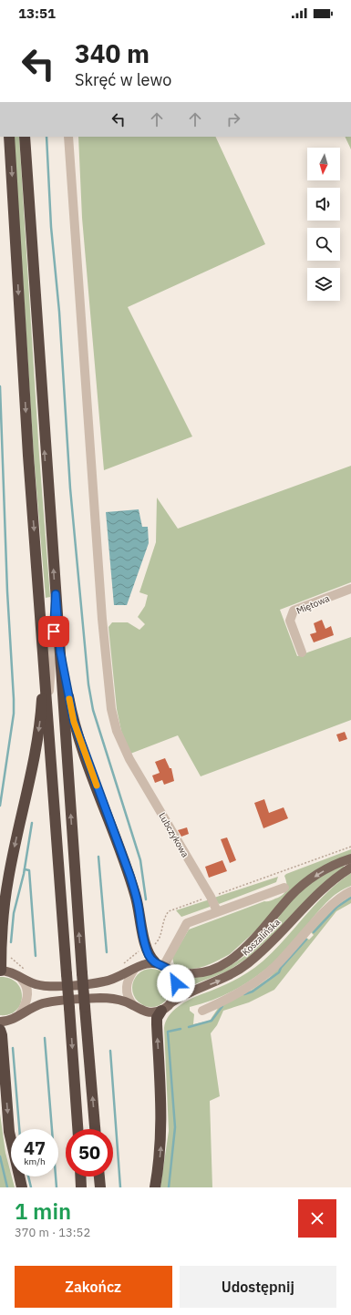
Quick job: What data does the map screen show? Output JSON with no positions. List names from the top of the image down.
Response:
{
  "streets": {
    "main road": ["Koszalińska"],
    "street": ["Miętowa", "Lubczykowa"]
  },
  "north": "bottom",
  "page": {
    "status": "13:51",
    "turn": ["340 m", "Skręć w lewo"],
    "speed": "47 km/h",
    "limit": "50",
    "heading": ["1 min", "370 m · 13:52"],
    "buttons": ["Zakończ", "Udostępnij"]
  }
}
